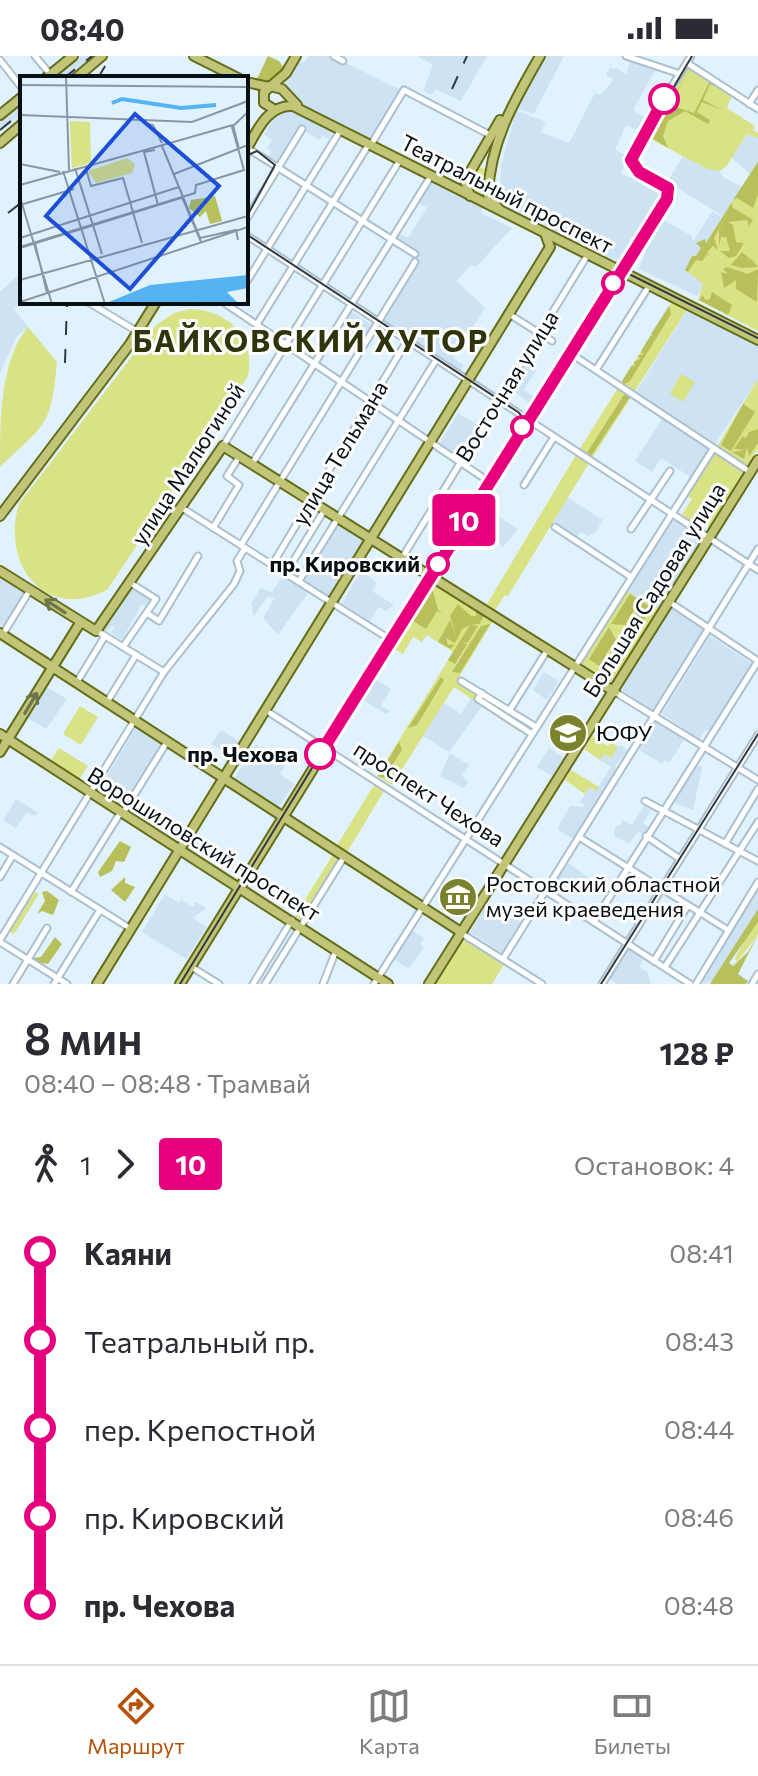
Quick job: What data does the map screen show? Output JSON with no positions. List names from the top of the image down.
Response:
{
  "streets": {
    "main road": [
      "Театральный проспект",
      "улица Малюгиной",
      "Большая Садовая улица",
      "Ворошиловский проспект"
    ],
    "street": ["Восточная улица", "улица Тельмана", "проспект Чехова"]
  },
  "crossings": [
    ["Театральный проспект", "Восточная улица"],
    ["Театральный проспект", "улица Малюгиной"],
    ["Большая Садовая улица", "проспект Чехова"]
  ],
  "districts": ["БАЙКОВСКИЙ ХУТОР"],
  "places": {
    "other": ["пр. Кировский", "пр. Чехова"],
    "school or university": ["ЮФУ"],
    "museum": ["Ростовский областной музей краеведения"]
  },
  "lines": ["tram line 10"],
  "page": {
    "status": "08:40",
    "on_map": "10",
    "heading": ["8 мин", "08:40 – 08:48 · Трамвай", "128 ₽"],
    "legs": ["1", "10", "Остановок: 4"],
    "list": [
      {
        "name": "Каяни",
        "value": "08:41"
      },
      {
        "name": "Театральный пр.",
        "value": "08:43"
      },
      {
        "name": "пер. Крепостной",
        "value": "08:44"
      },
      {
        "name": "пр. Кировский",
        "value": "08:46"
      },
      {
        "name": "пр. Чехова",
        "value": "08:48"
      }
    ],
    "tabs": ["Маршрут", "Карта", "Билеты"]
  }
}
